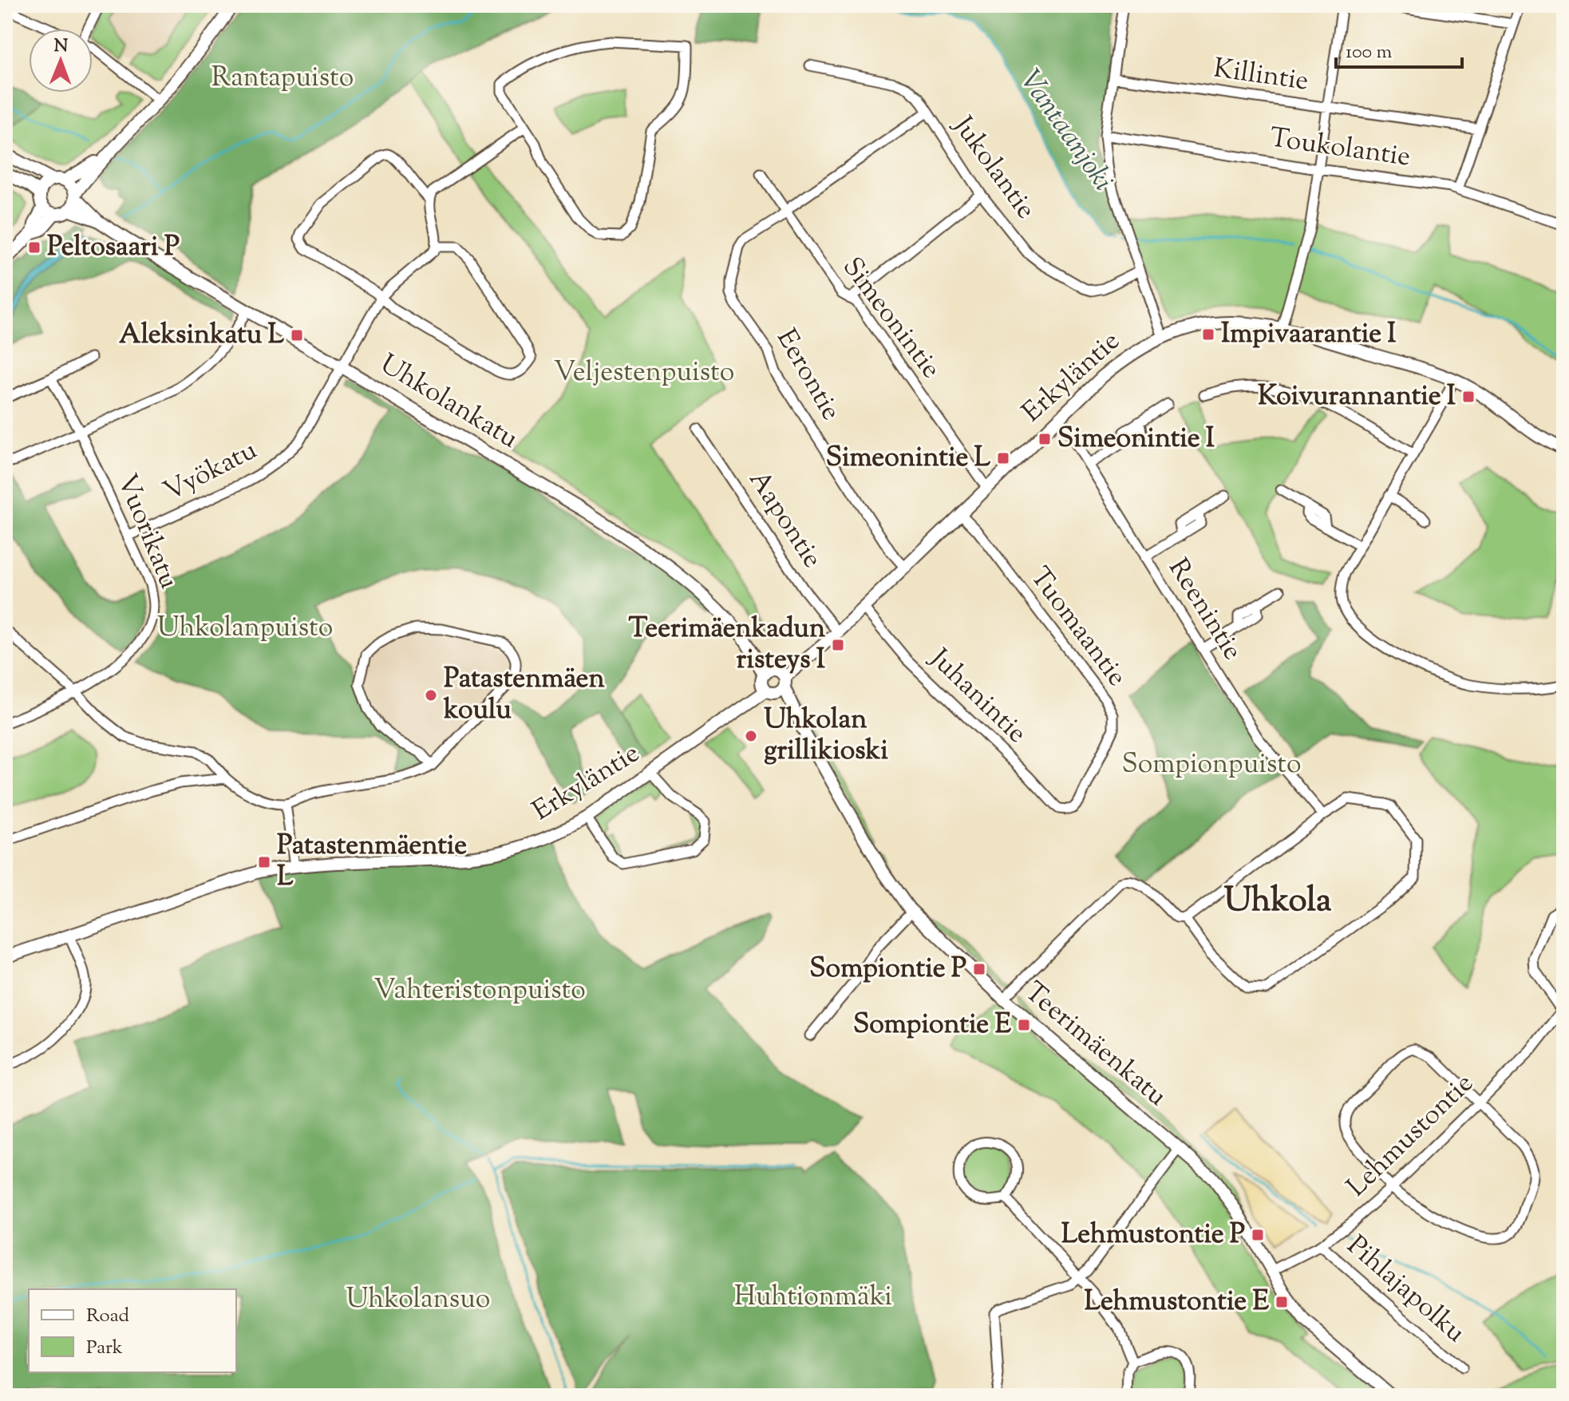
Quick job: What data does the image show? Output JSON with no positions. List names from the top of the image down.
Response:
{
  "streets": {
    "street": [
      "Killintie",
      "Toukolantie",
      "Jukolantie",
      "Simeonintie",
      "Eerontie",
      "Erkyläntie",
      "Uhkolankatu",
      "Vyökatu",
      "Aapontie",
      "Vuorikatu",
      "Reenintie",
      "Tuomaantie",
      "Juhanintie",
      "Teerimäenkatu",
      "Lehmustontie",
      "Pihlajapolku"
    ]
  },
  "crossings": [
    ["Jukolantie", "Eerontie"],
    ["Simeonintie", "Eerontie"],
    ["Simeonintie", "Erkyläntie"],
    ["Eerontie", "Erkyläntie"],
    ["Erkyläntie", "Aapontie"],
    ["Erkyläntie", "Reenintie"],
    ["Erkyläntie", "Tuomaantie"],
    ["Erkyläntie", "Juhanintie"],
    ["Erkyläntie", "Teerimäenkatu"],
    ["Uhkolankatu", "Vyökatu"],
    ["Uhkolankatu", "Teerimäenkatu"],
    ["Vyökatu", "Vuorikatu"],
    ["Tuomaantie", "Juhanintie"],
    ["Teerimäenkatu", "Lehmustontie"],
    ["Lehmustontie", "Pihlajapolku"]
  ],
  "districts": ["Uhkola"],
  "water": ["Vantaanjoki"],
  "parks": [
    "Rantapuisto",
    "Veljestenpuisto",
    "Uhkolanpuisto",
    "Sompionpuisto",
    "Vahteristonpuisto",
    "Huhtionmäki",
    "Uhkolansuo"
  ],
  "places": {
    "transit": [
      "Peltosaari P",
      "Impivaarantie I",
      "Aleksinkatu L",
      "Koivurannantie I",
      "Simeonintie I",
      "Simeonintie L",
      "Teerimäenkadun risteys I",
      "Patastenmäentie L",
      "Sompiontie P",
      "Sompiontie E",
      "Lehmustontie P",
      "Lehmustontie E"
    ],
    "other": ["Patastenmäen koulu", "Uhkolan grillikioski"]
  },
  "legend": ["Road", "Park"],
  "scale_bar": "100 m",
  "north": "top"
}
